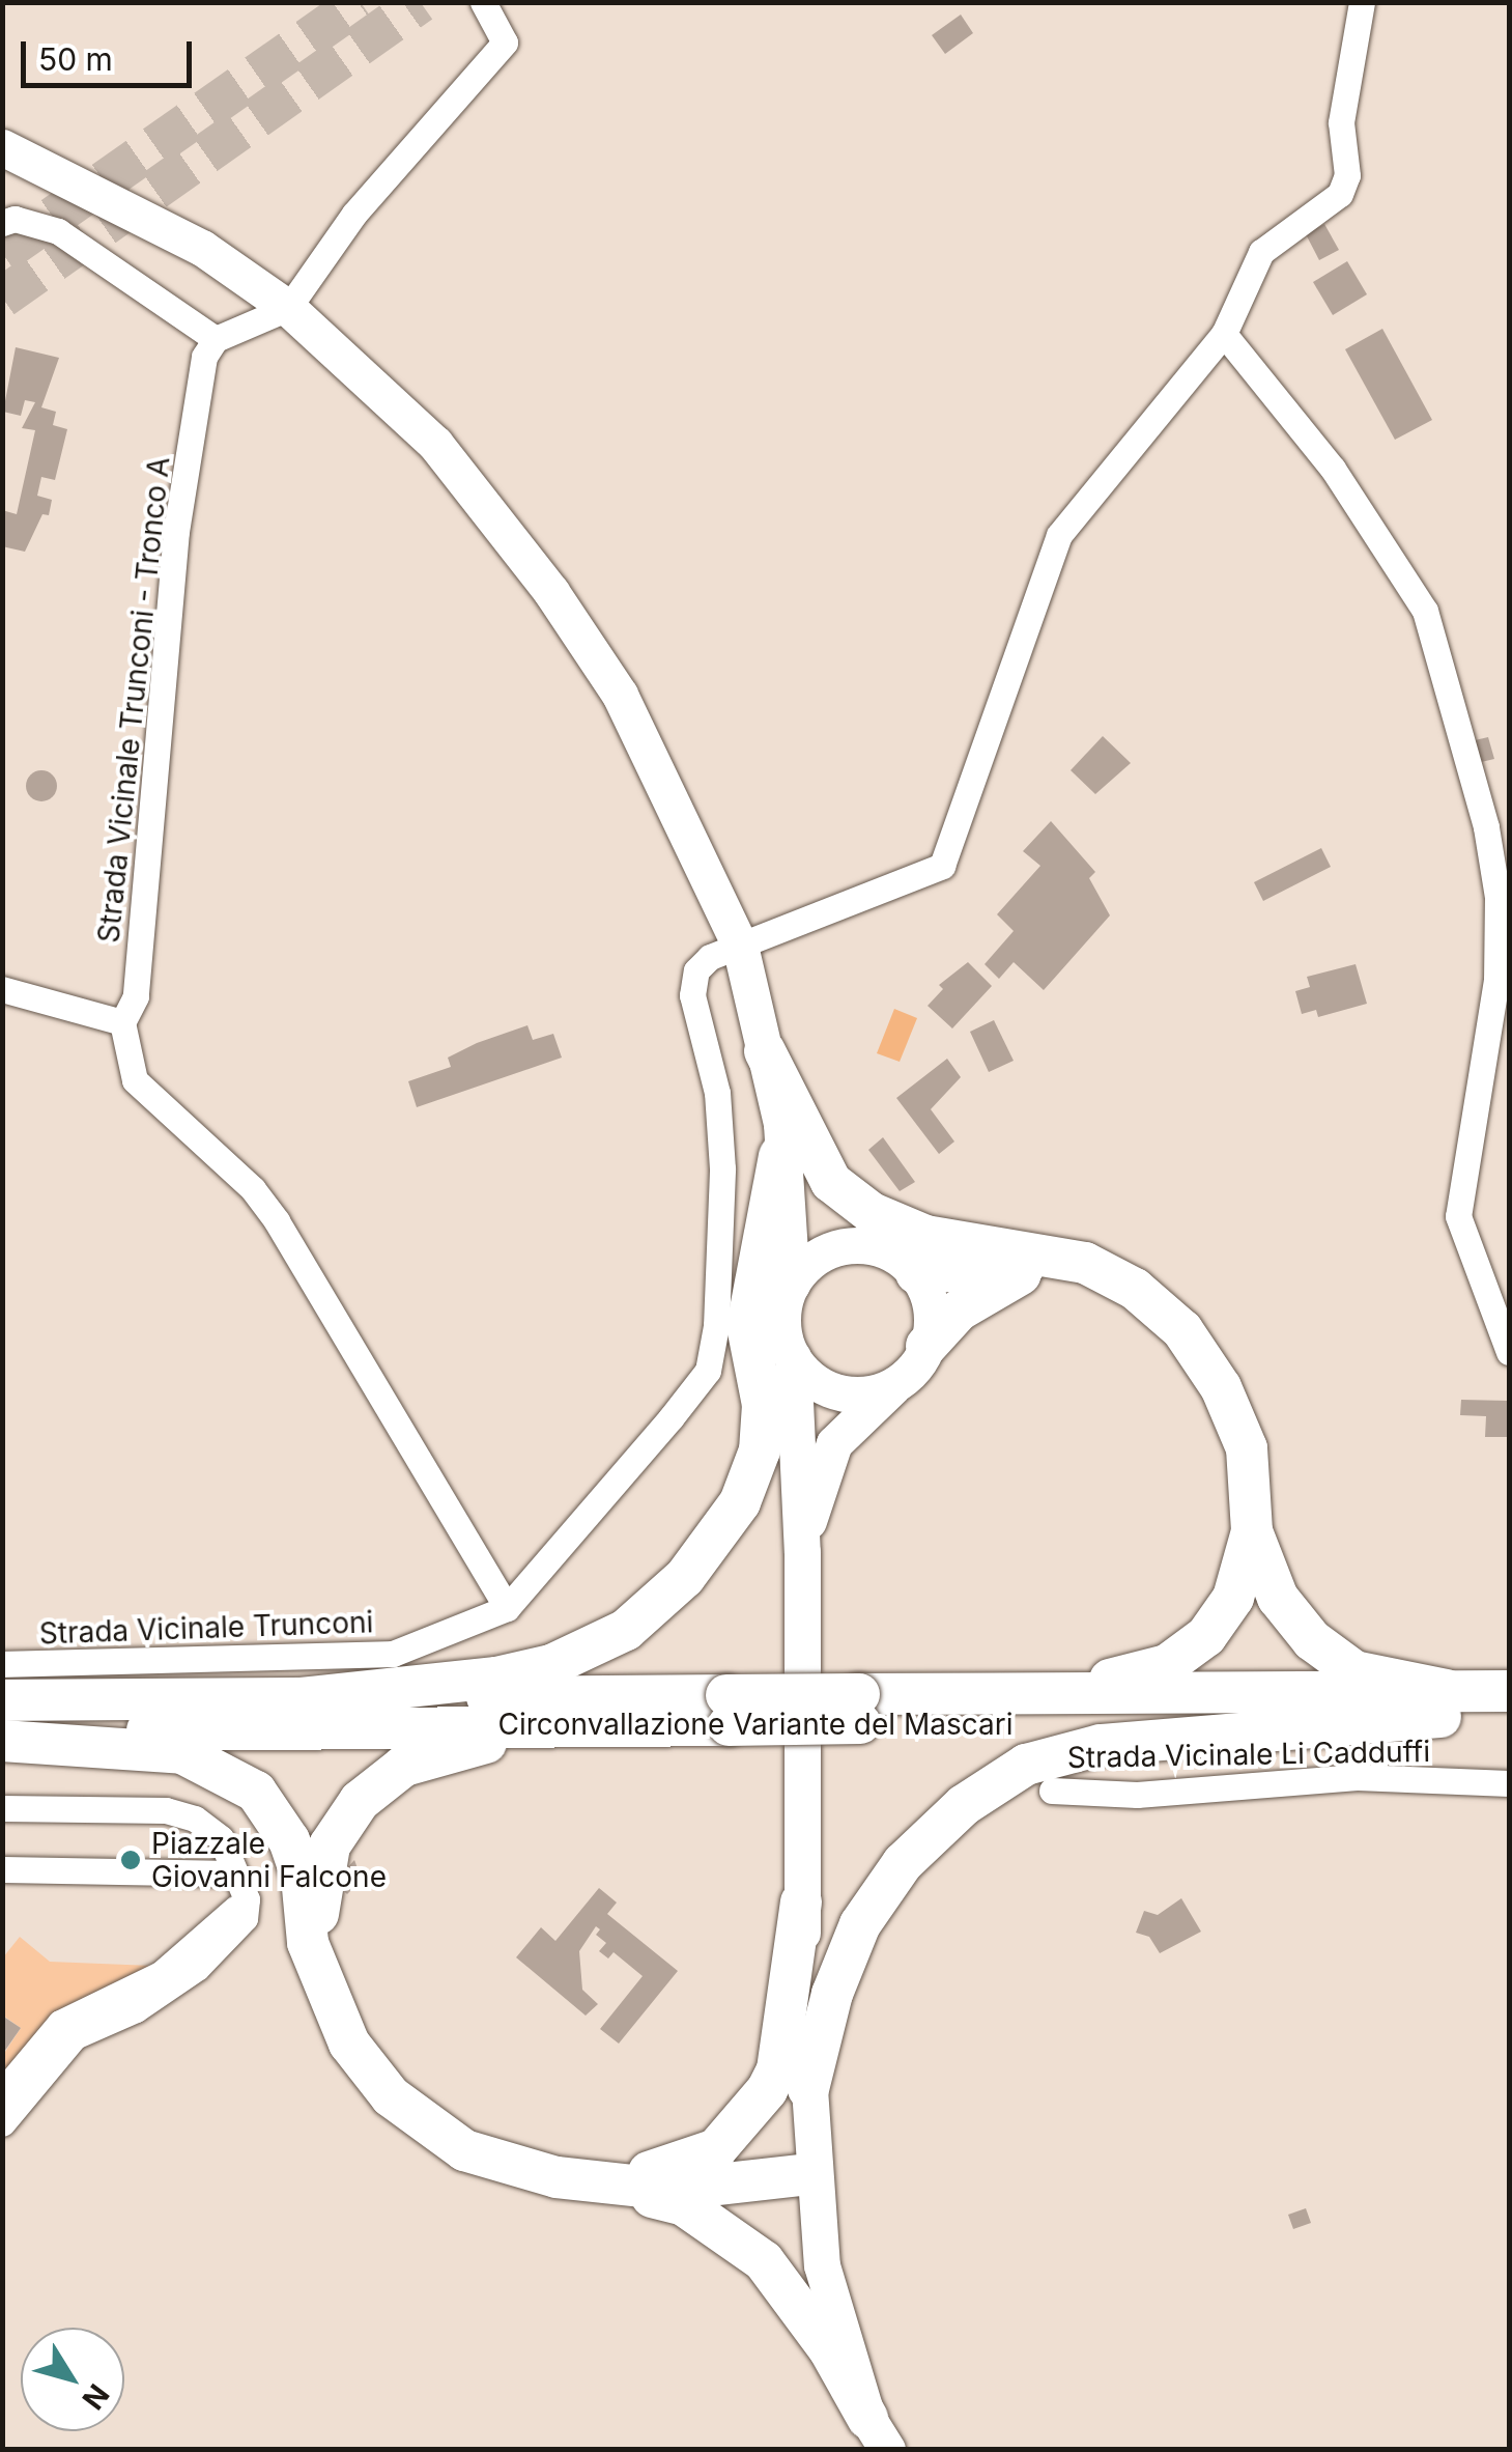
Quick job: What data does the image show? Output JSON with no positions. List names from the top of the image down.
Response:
{
  "streets": {
    "highway": ["Circonvallazione Variante del Mascari"],
    "street": ["Strada Vicinale Trunconi - Tronco A", "Strada Vicinale Trunconi", "Strada Vicinale Li Cadduffi"]
  },
  "crossings": [
    ["Strada Vicinale Trunconi - Tronco A", "Strada Vicinale Trunconi"]
  ],
  "places": ["Piazzale Giovanni Falcone"],
  "scale_bar": "50 m",
  "north": "bottom right"
}
